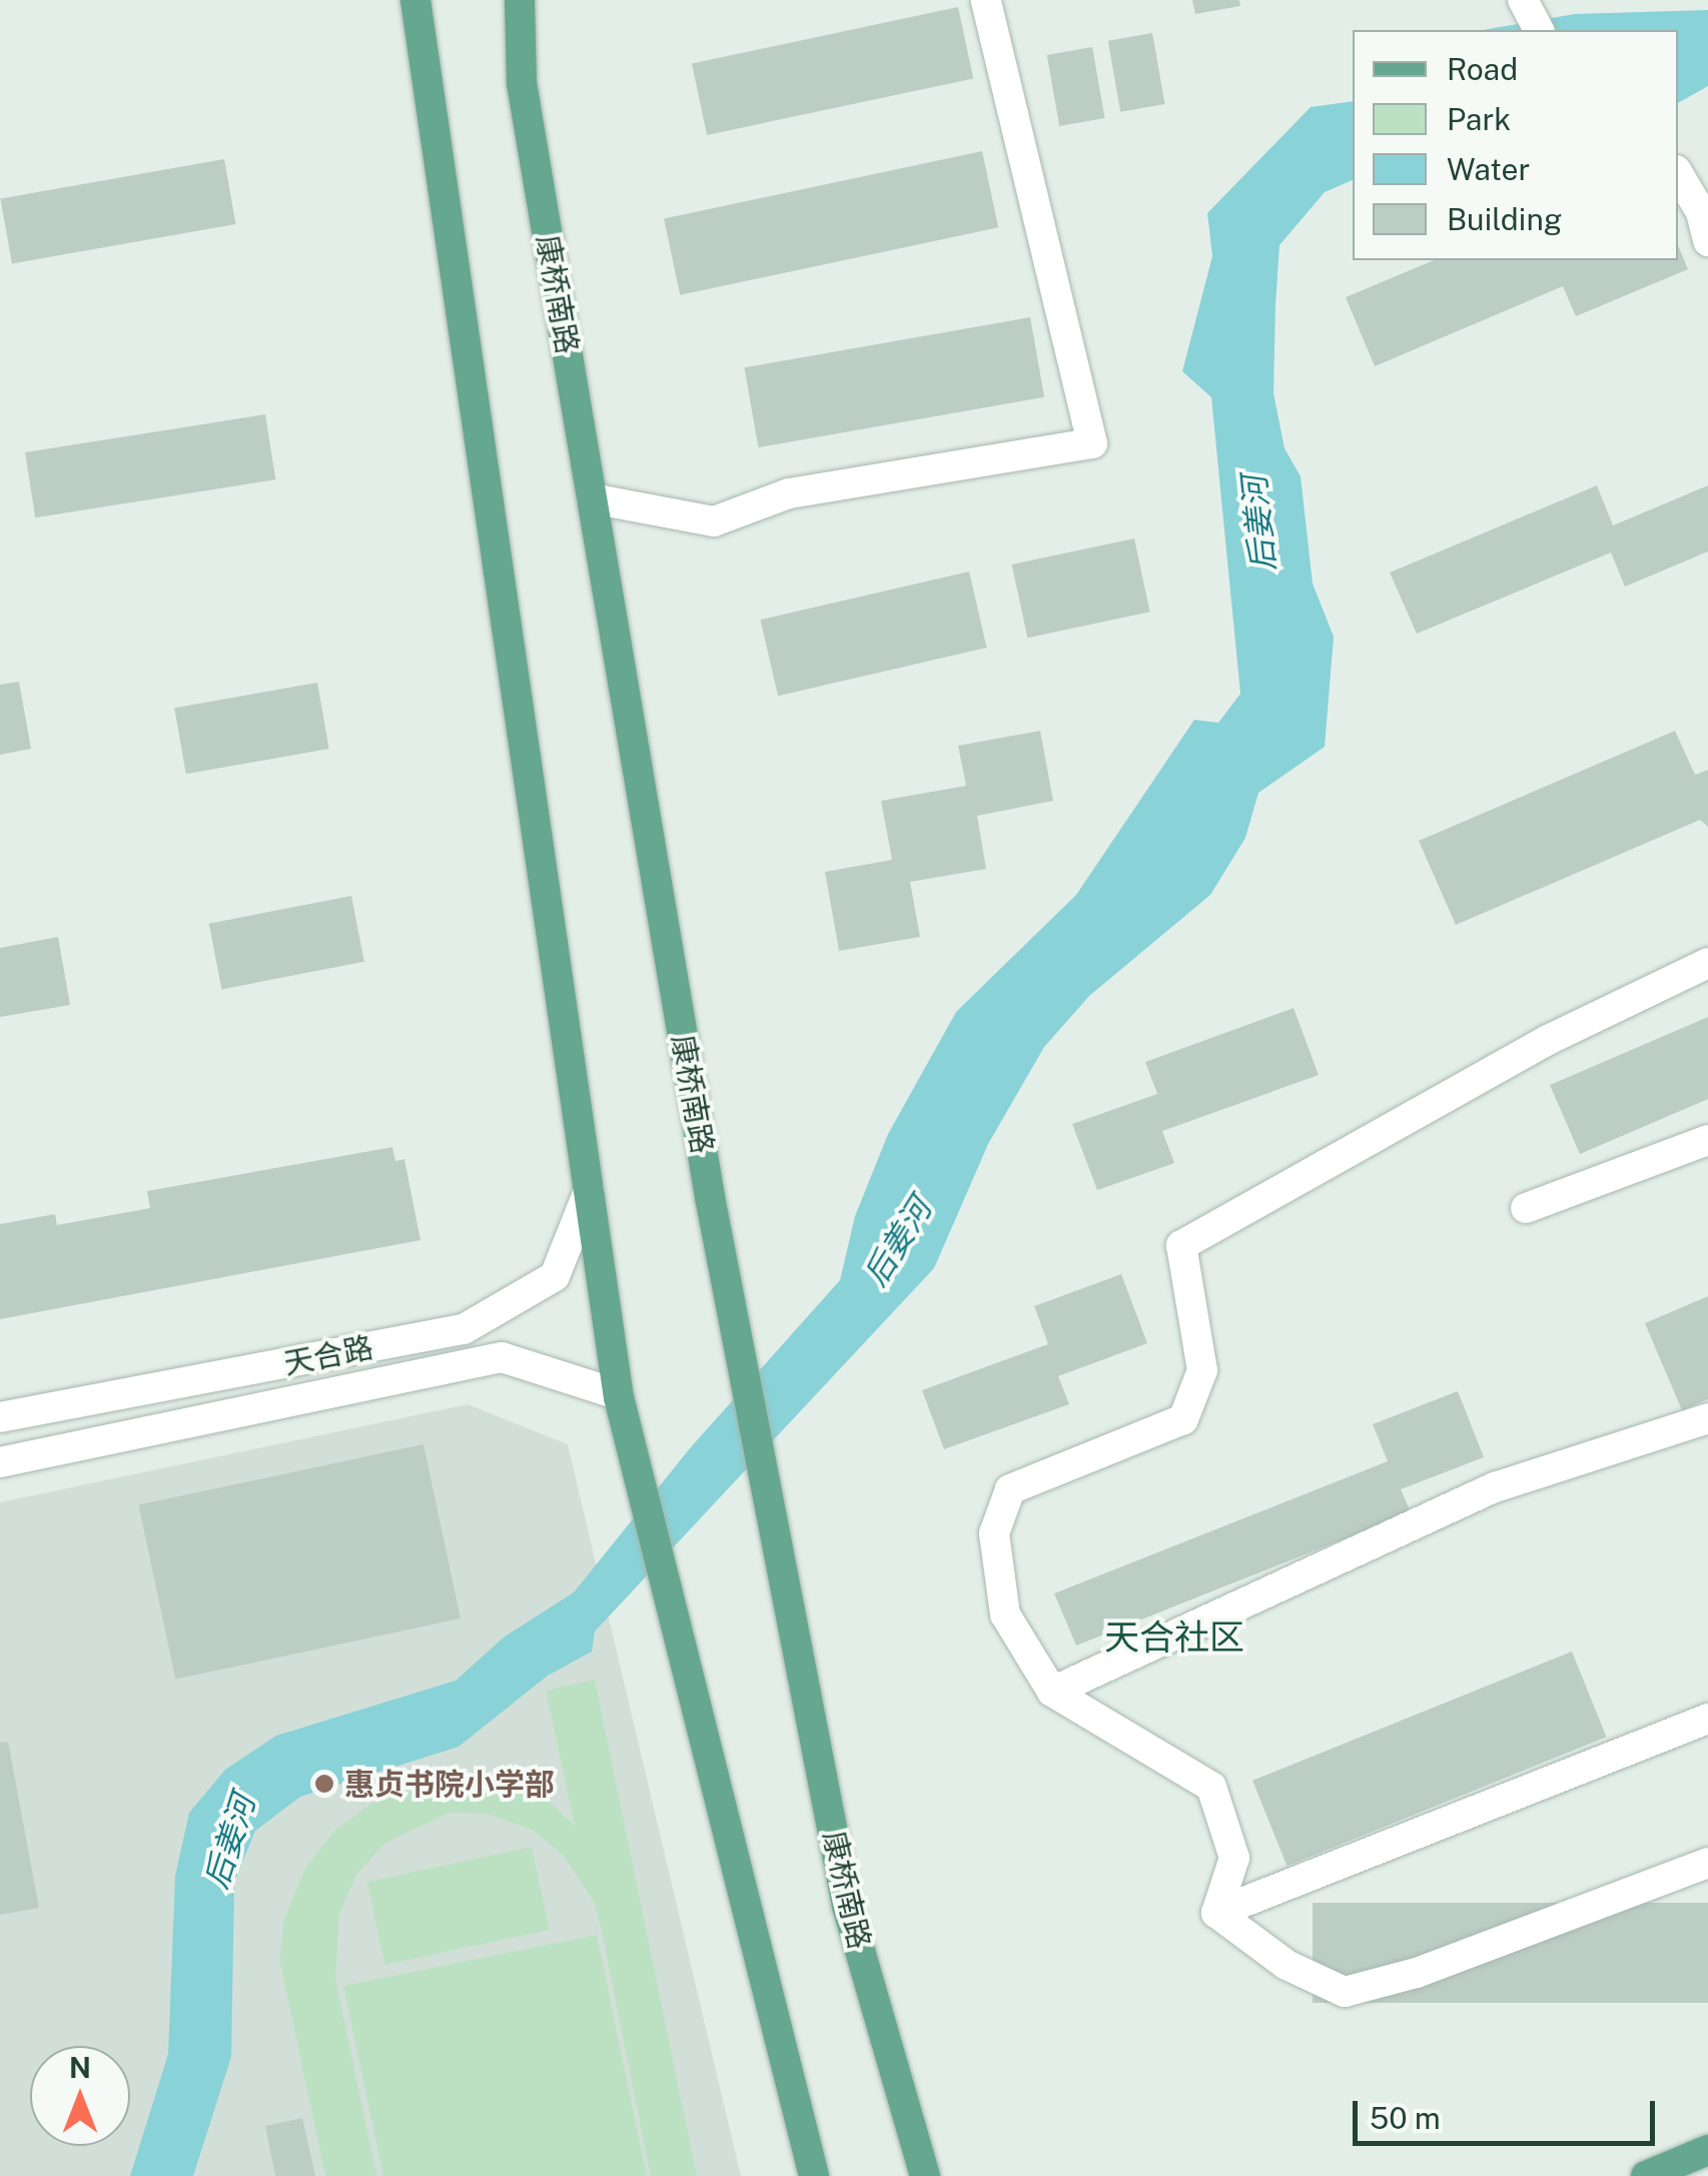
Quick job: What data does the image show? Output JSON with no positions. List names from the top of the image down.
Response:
{
  "streets": {
    "main road": ["康桥南路"],
    "street": ["天合路"]
  },
  "districts": ["天合社区"],
  "water": ["后姜河"],
  "places": ["惠贞书院小学部"],
  "legend": [
    "Road",
    "Park",
    "Water",
    "Building"
  ],
  "scale_bar": "50 m",
  "north": "top"
}
